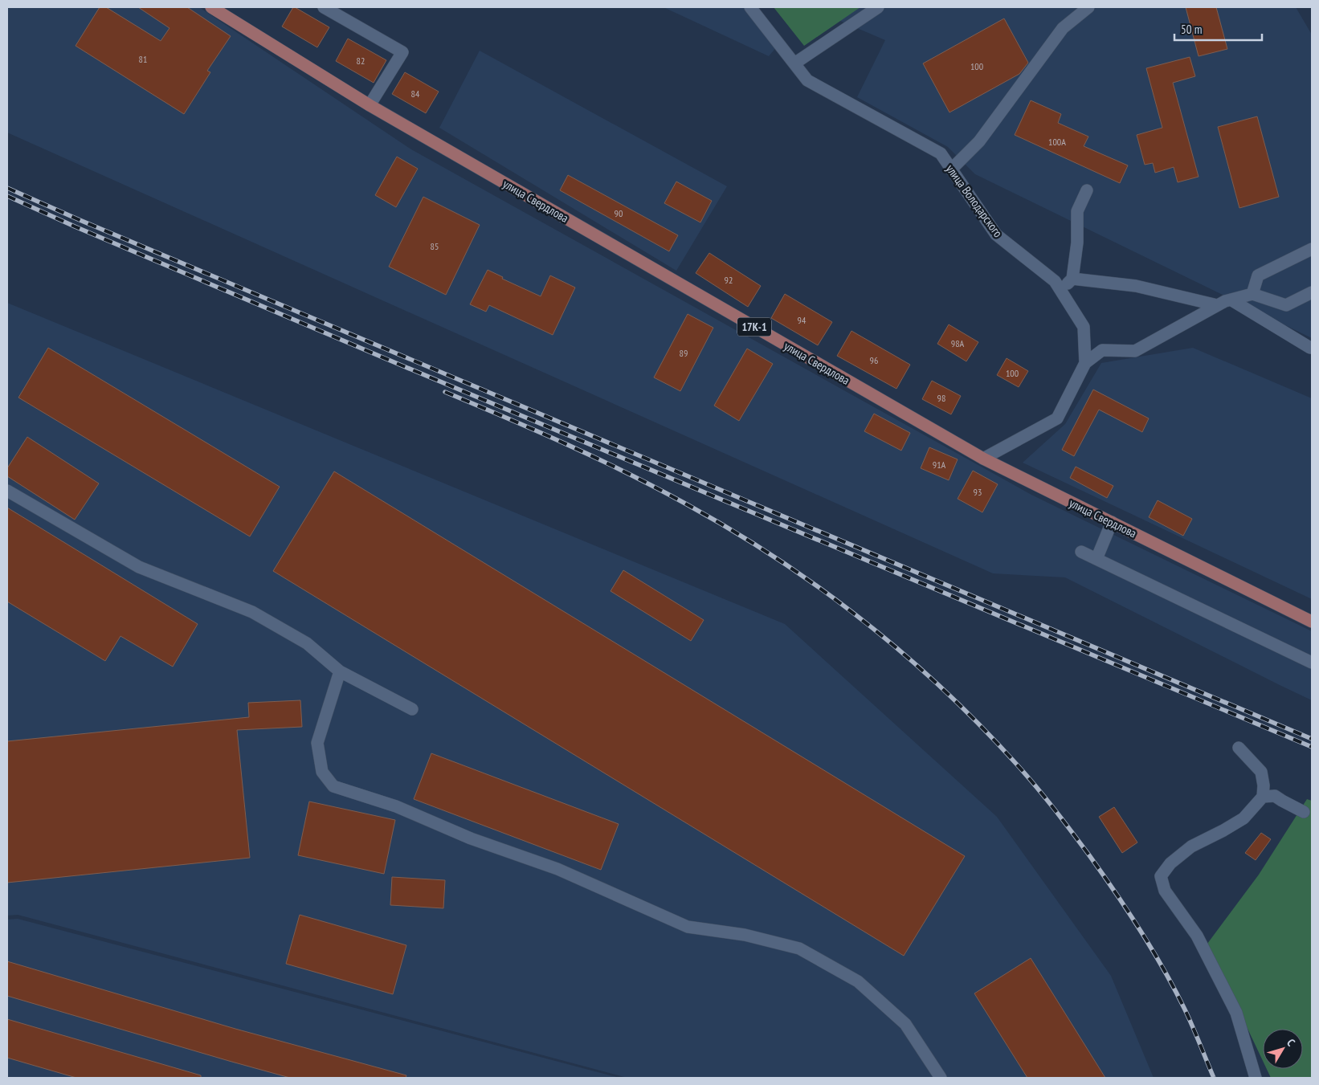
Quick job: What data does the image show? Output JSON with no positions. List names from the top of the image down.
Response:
{
  "streets": {
    "main road": ["улица Свердлова", "17К-1"],
    "street": ["улица Володарского"]
  },
  "crossings": [
    ["улица Свердлова", "улица Володарского"]
  ],
  "house_numbers": [
    "81",
    "82",
    "100",
    "84",
    "100А",
    "90",
    "85",
    "92",
    "94",
    "98А",
    "89",
    "96",
    "100",
    "98",
    "91А",
    "93"
  ],
  "scale_bar": "50 m",
  "north": "top right"
}
